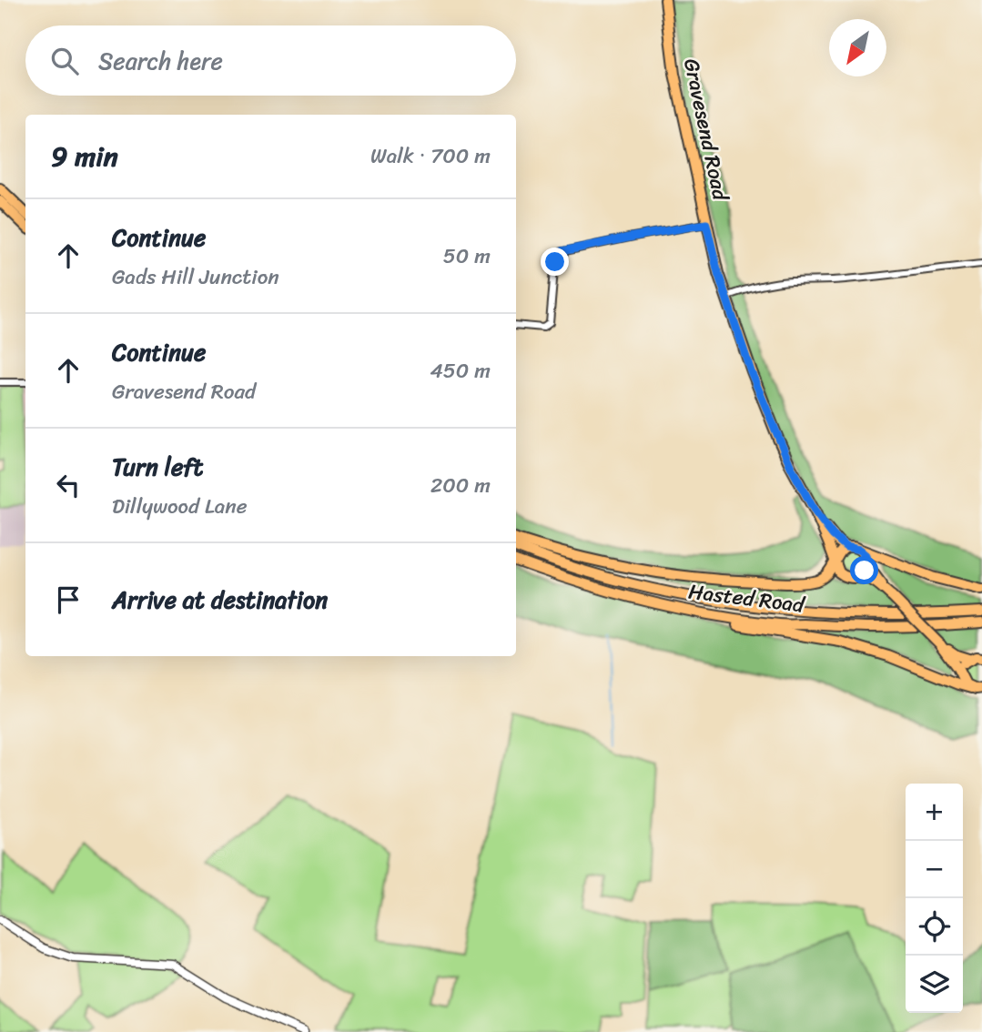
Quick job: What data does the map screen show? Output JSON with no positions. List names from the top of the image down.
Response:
{
  "streets": {
    "main road": ["Gravesend Road", "Hasted Road"]
  },
  "north": "bottom left",
  "page": {
    "search": "Search here",
    "heading": ["9 min", "Walk · 700 m"],
    "list": [
      ["Continue", "Gads Hill Junction", "50 m"],
      ["Continue", "Gravesend Road", "450 m"],
      ["Turn left", "Dillywood Lane", "200 m"],
      "Arrive at destination"
    ],
    "map_buttons": ["+", "−"]
  }
}
